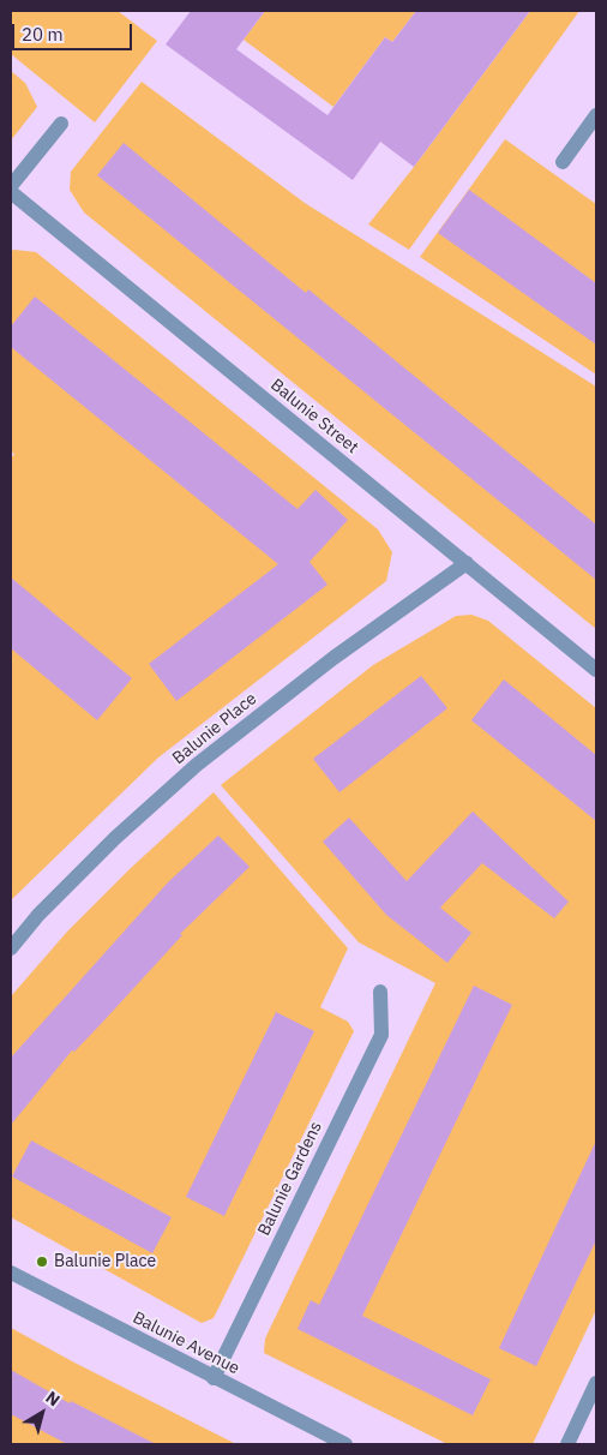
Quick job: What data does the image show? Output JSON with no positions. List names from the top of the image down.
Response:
{
  "streets": {
    "street": [
      "Balunie Street",
      "Balunie Place",
      "Balunie Gardens",
      "Balunie Avenue"
    ]
  },
  "crossings": [
    ["Balunie Street", "Balunie Place"],
    ["Balunie Gardens", "Balunie Avenue"]
  ],
  "places": ["Balunie Place"],
  "scale_bar": "20 m",
  "north": "top right"
}
